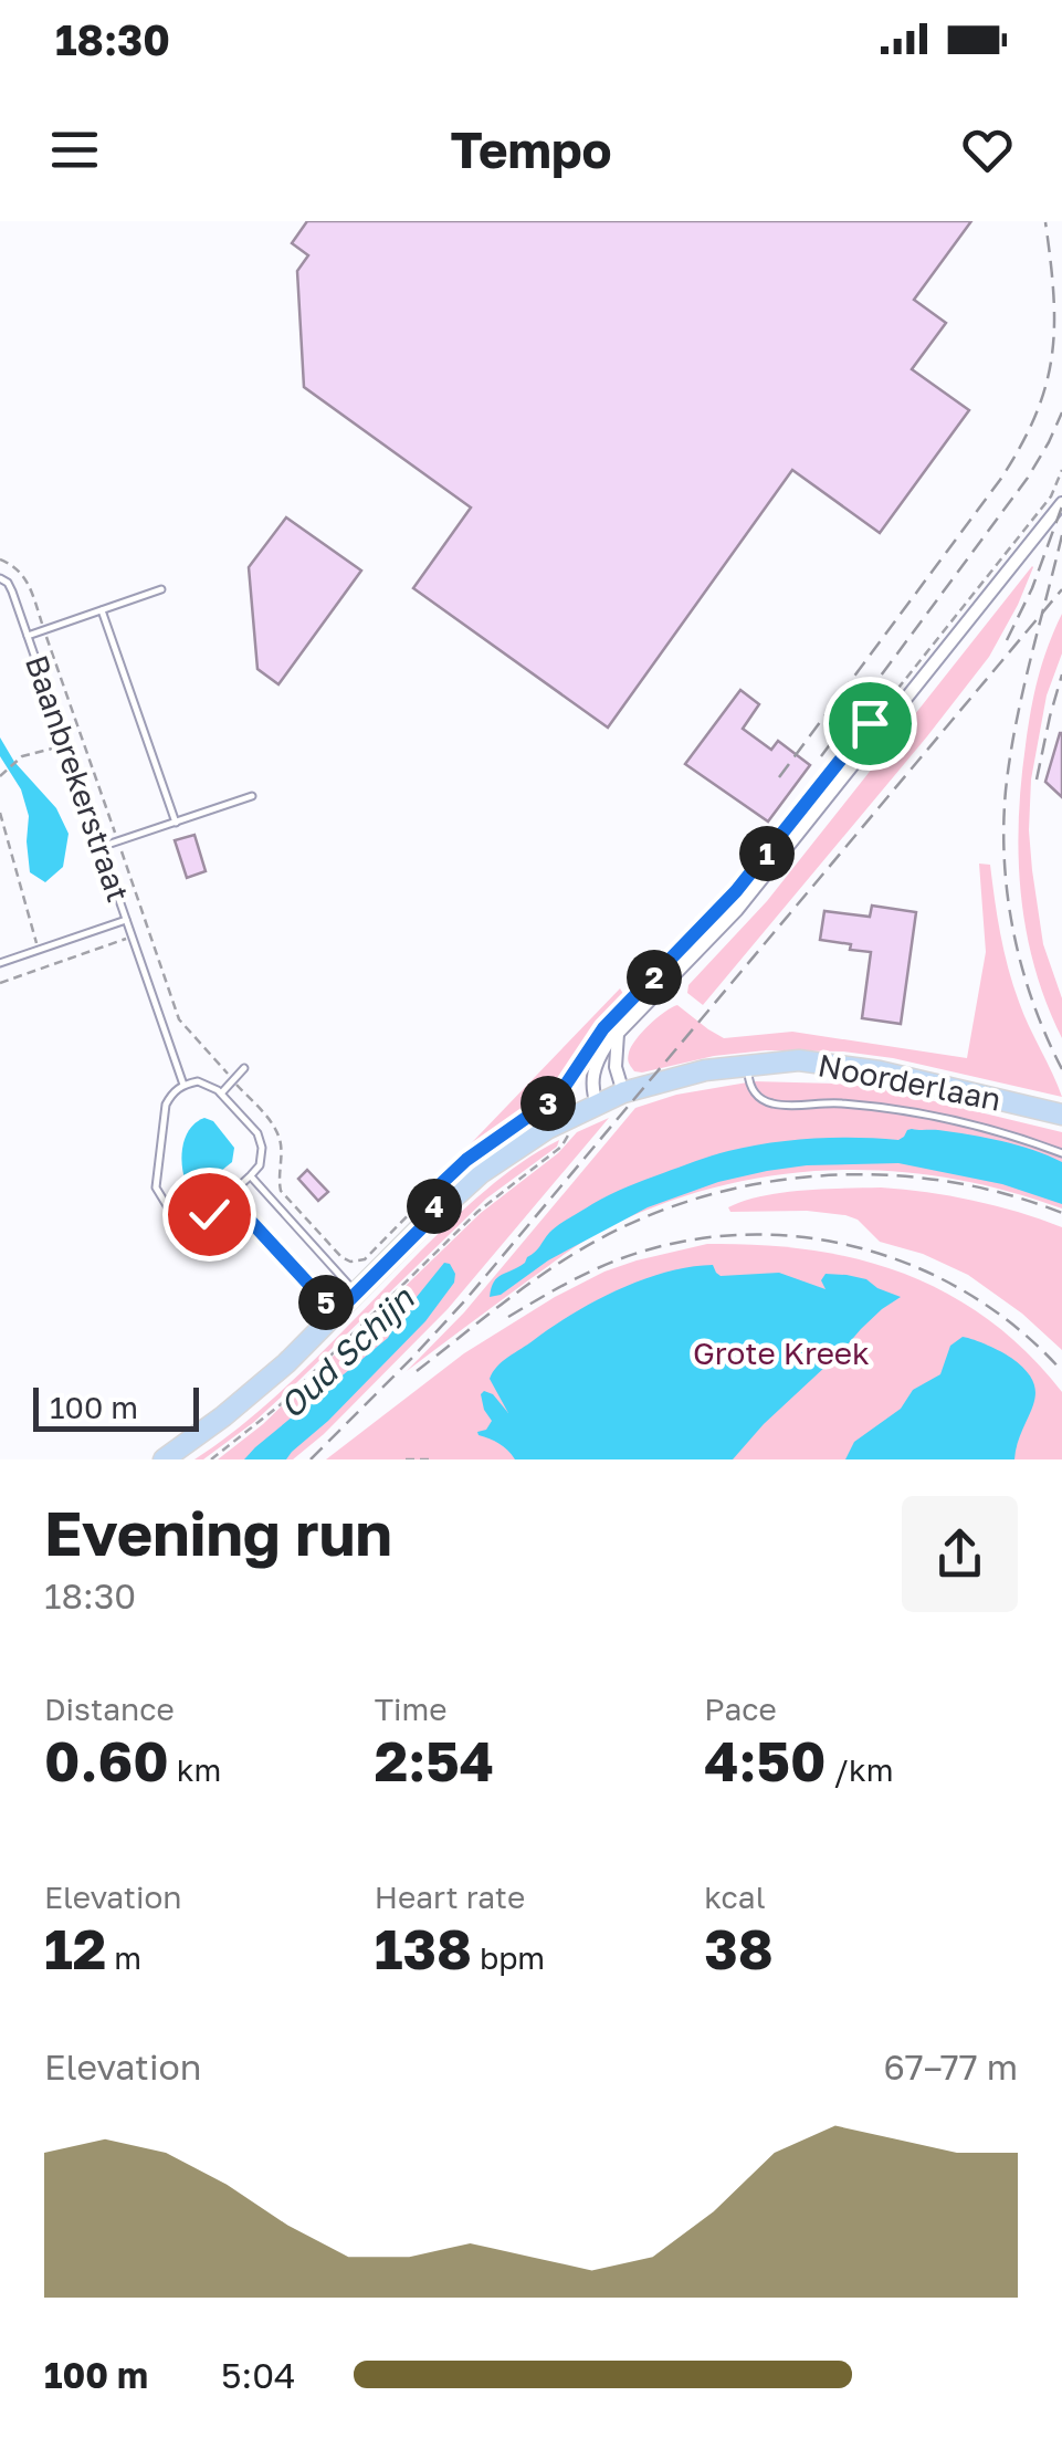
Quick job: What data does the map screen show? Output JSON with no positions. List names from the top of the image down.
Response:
{
  "streets": {
    "main road": ["Noorderlaan"],
    "lane": ["Baanbrekerstraat"]
  },
  "water": ["Oud Schijn"],
  "parks": ["Grote Kreek"],
  "scale_bar": "100 m",
  "page": {
    "status": "18:30",
    "header": "Tempo",
    "pins": [
      "1",
      "2",
      "3",
      "4",
      "5"
    ],
    "scale": "100 m",
    "heading": ["Evening run", "18:30"],
    "stats": [
      ["Distance", "0.60 km"],
      ["Time", "2:54"],
      ["Pace", "4:50 /km"],
      ["Elevation", "12 m"],
      ["Heart rate", "138 bpm"],
      ["kcal", "38"]
    ],
    "chart": ["Elevation", "67–77 m"],
    "list": [
      {
        "name": "100 m",
        "note": "5:04"
      }
    ]
  }
}
